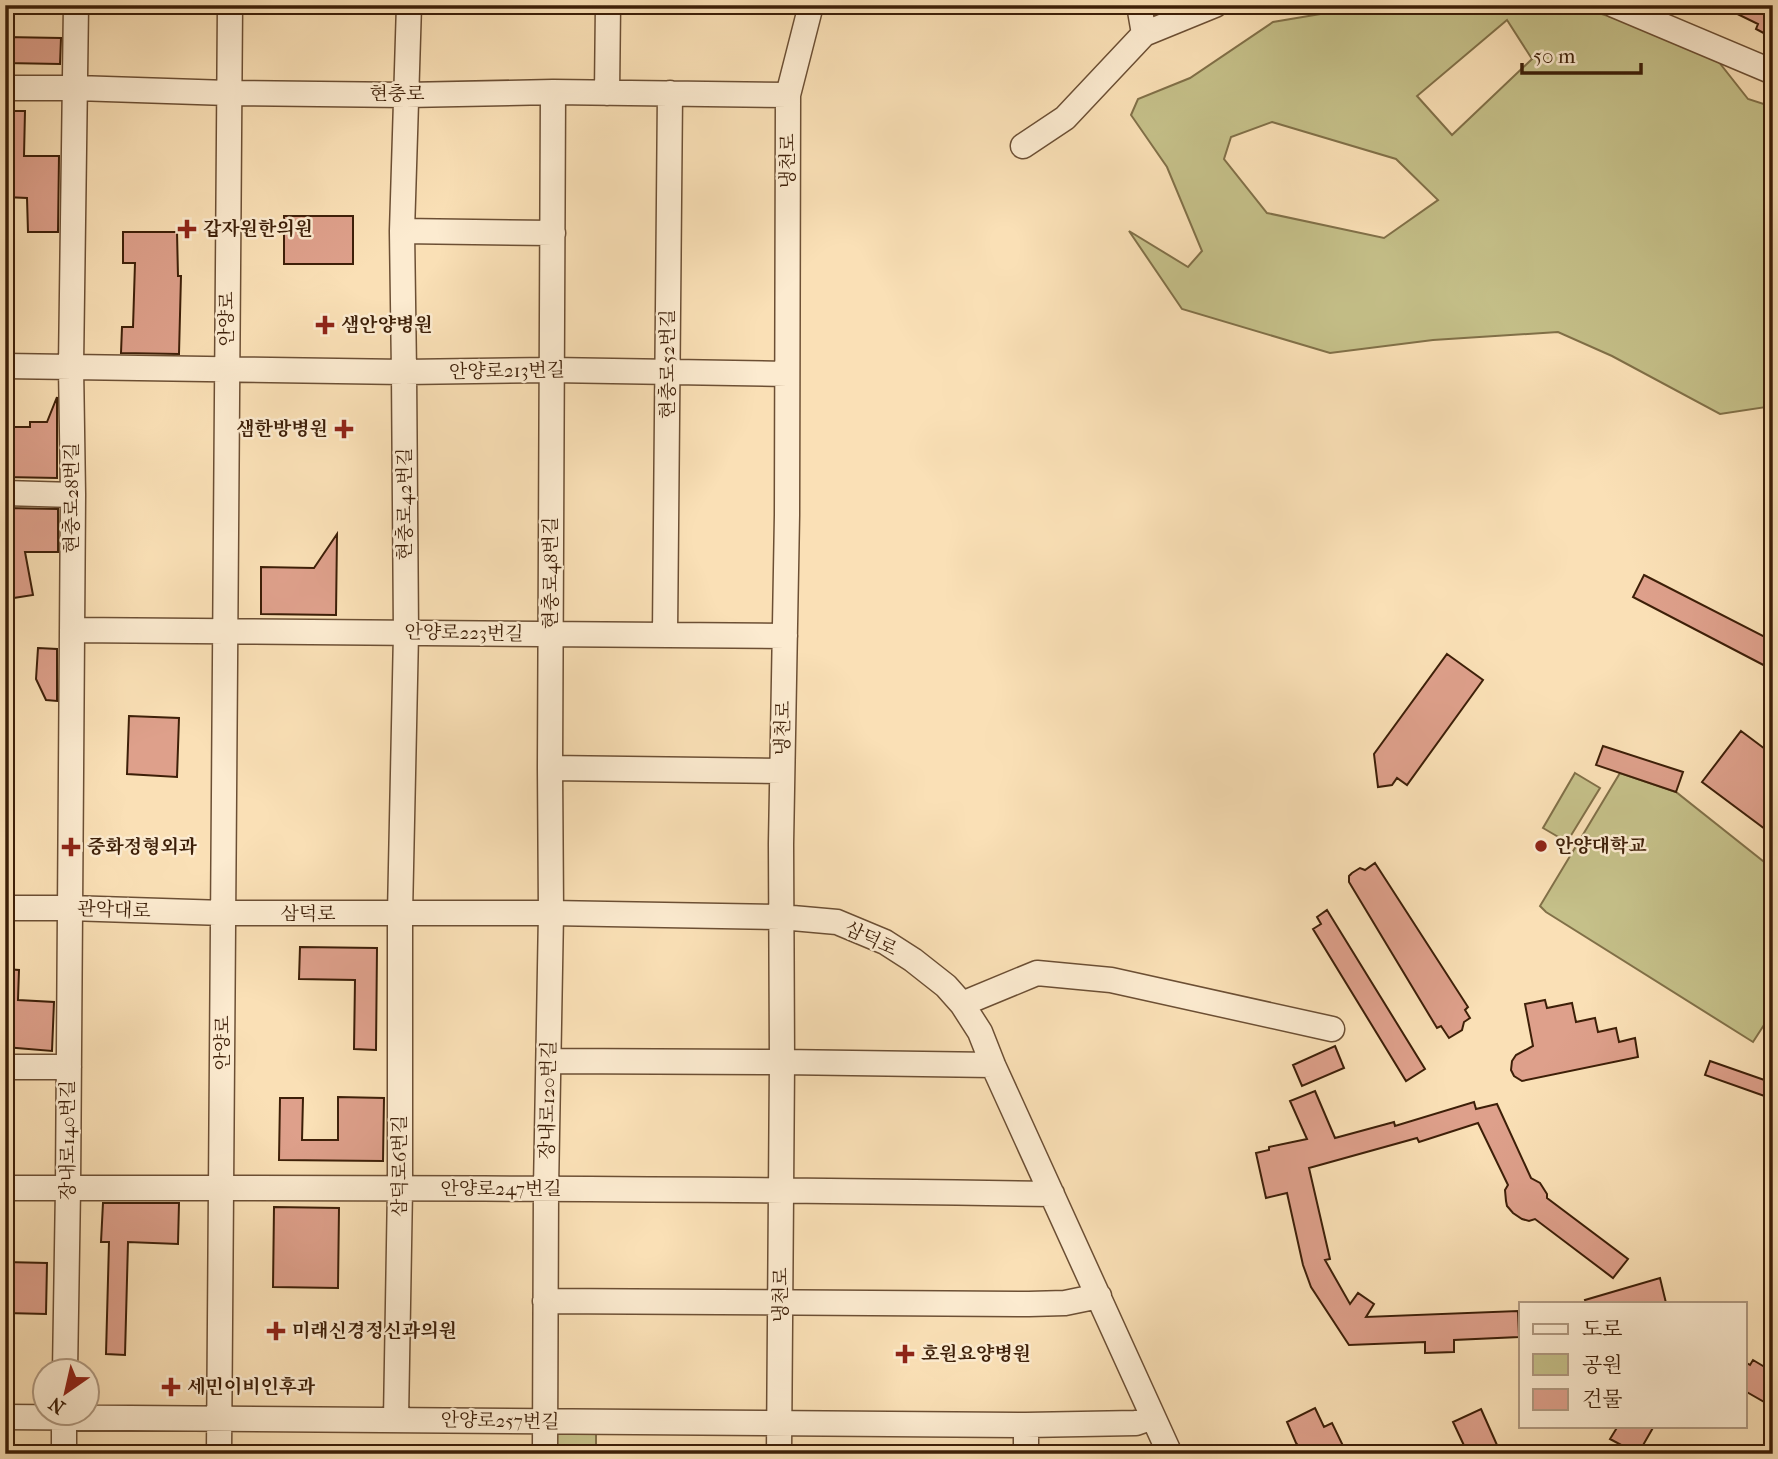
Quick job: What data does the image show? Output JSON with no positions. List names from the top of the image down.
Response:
{
  "streets": {
    "street": [
      "현충로",
      "냉천로",
      "안양로",
      "현충로52번길",
      "안양로213번길",
      "현충로28번길",
      "현충로42번길",
      "현충로48번길",
      "안양로223번길",
      "관악대로",
      "삼덕로",
      "장내로120번길",
      "장내로140번길",
      "삼덕로6번길",
      "안양로247번길",
      "안양로257번길"
    ]
  },
  "crossings": [
    ["현충로", "냉천로"],
    ["현충로", "안양로"],
    ["현충로", "현충로52번길"],
    ["현충로", "현충로28번길"],
    ["현충로", "현충로42번길"],
    ["현충로", "현충로48번길"],
    ["냉천로", "안양로213번길"],
    ["냉천로", "안양로223번길"],
    ["냉천로", "삼덕로"],
    ["냉천로", "안양로247번길"],
    ["냉천로", "안양로257번길"],
    ["안양로", "안양로213번길"],
    ["안양로", "안양로223번길"],
    ["안양로", "관악대로"],
    ["안양로", "삼덕로"],
    ["안양로", "안양로247번길"],
    ["안양로", "안양로257번길"],
    ["현충로52번길", "안양로213번길"],
    ["현충로52번길", "안양로223번길"],
    ["안양로213번길", "현충로28번길"],
    ["안양로213번길", "현충로42번길"],
    ["안양로213번길", "현충로48번길"],
    ["현충로28번길", "관악대로"],
    ["현충로28번길", "장내로140번길"],
    ["현충로42번길", "안양로223번길"],
    ["현충로42번길", "삼덕로"],
    ["현충로42번길", "삼덕로6번길"],
    ["현충로48번길", "안양로223번길"],
    ["현충로48번길", "삼덕로"],
    ["현충로48번길", "장내로120번길"],
    ["관악대로", "삼덕로"],
    ["관악대로", "장내로140번길"],
    ["삼덕로", "장내로120번길"],
    ["삼덕로", "삼덕로6번길"],
    ["삼덕로", "안양로247번길"],
    ["삼덕로", "안양로257번길"],
    ["장내로120번길", "안양로247번길"],
    ["장내로120번길", "안양로257번길"],
    ["장내로140번길", "안양로247번길"],
    ["삼덕로6번길", "안양로247번길"],
    ["삼덕로6번길", "안양로257번길"]
  ],
  "places": {
    "health": [
      "갑자원한의원",
      "샘안양병원",
      "샘한방병원",
      "중화정형외과",
      "미래신경정신과의원",
      "호원요양병원",
      "세민이비인후과"
    ],
    "other": ["안양대학교"]
  },
  "legend": ["도로", "공원", "건물"],
  "scale_bar": "50 m",
  "north": "bottom left"
}
